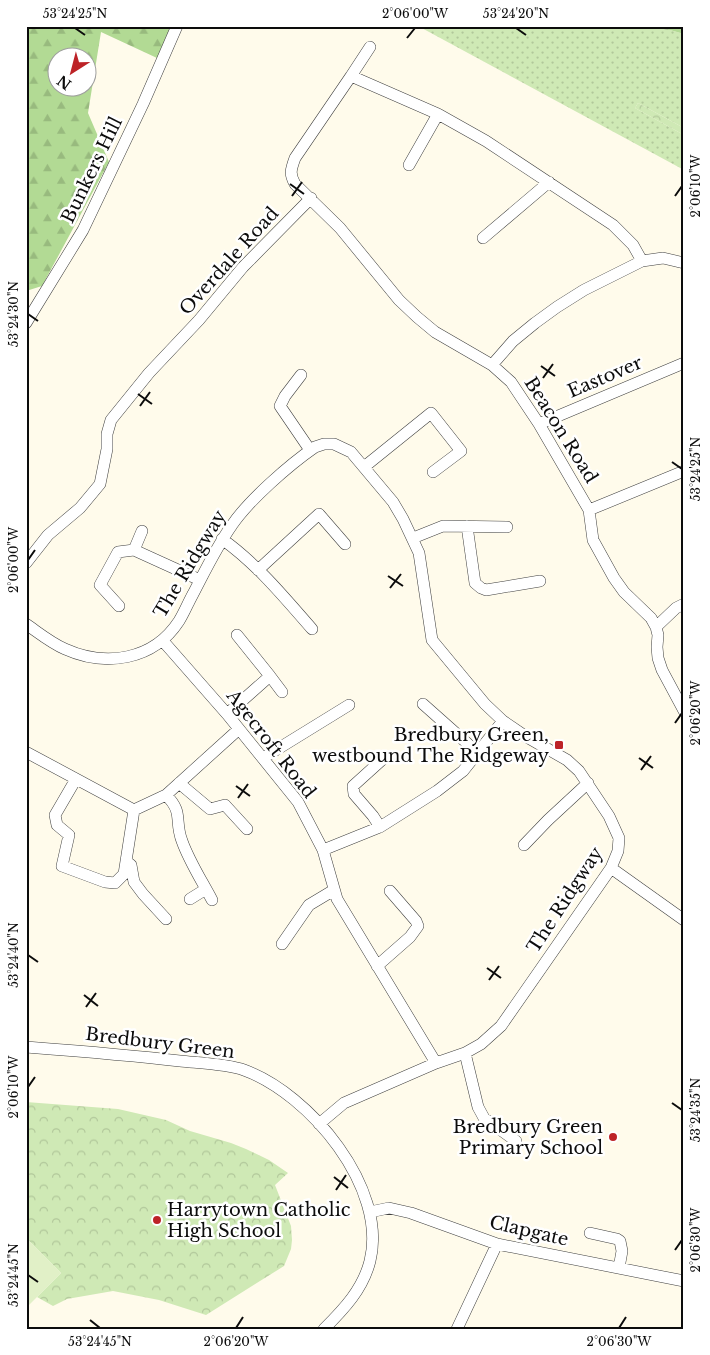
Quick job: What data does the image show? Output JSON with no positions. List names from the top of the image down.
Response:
{
  "streets": {
    "street": [
      "Bunkers Hill",
      "Overdale Road",
      "Eastover",
      "Beacon Road",
      "The Ridgway",
      "Agecroft Road",
      "Bredbury Green",
      "Clapgate"
    ]
  },
  "crossings": [
    ["Overdale Road", "Beacon Road"],
    ["Eastover", "Beacon Road"],
    ["The Ridgway", "Agecroft Road"],
    ["The Ridgway", "Bredbury Green"],
    ["Bredbury Green", "Clapgate"]
  ],
  "places": {
    "transit": ["Bredbury Green, westbound The Ridgeway"],
    "other": ["Bredbury Green Primary School", "Harrytown Catholic High School"]
  },
  "north": "bottom left",
  "coordinates": [
    "53°24'25\"N",
    "2°06'00\"W",
    "53°24'20\"N",
    "2°06'10\"W",
    "53°24'30\"N",
    "2°06'20\"W",
    "53°24'40\"N",
    "53°24'35\"N",
    "2°06'30\"W",
    "53°24'45\"N"
  ]
}
